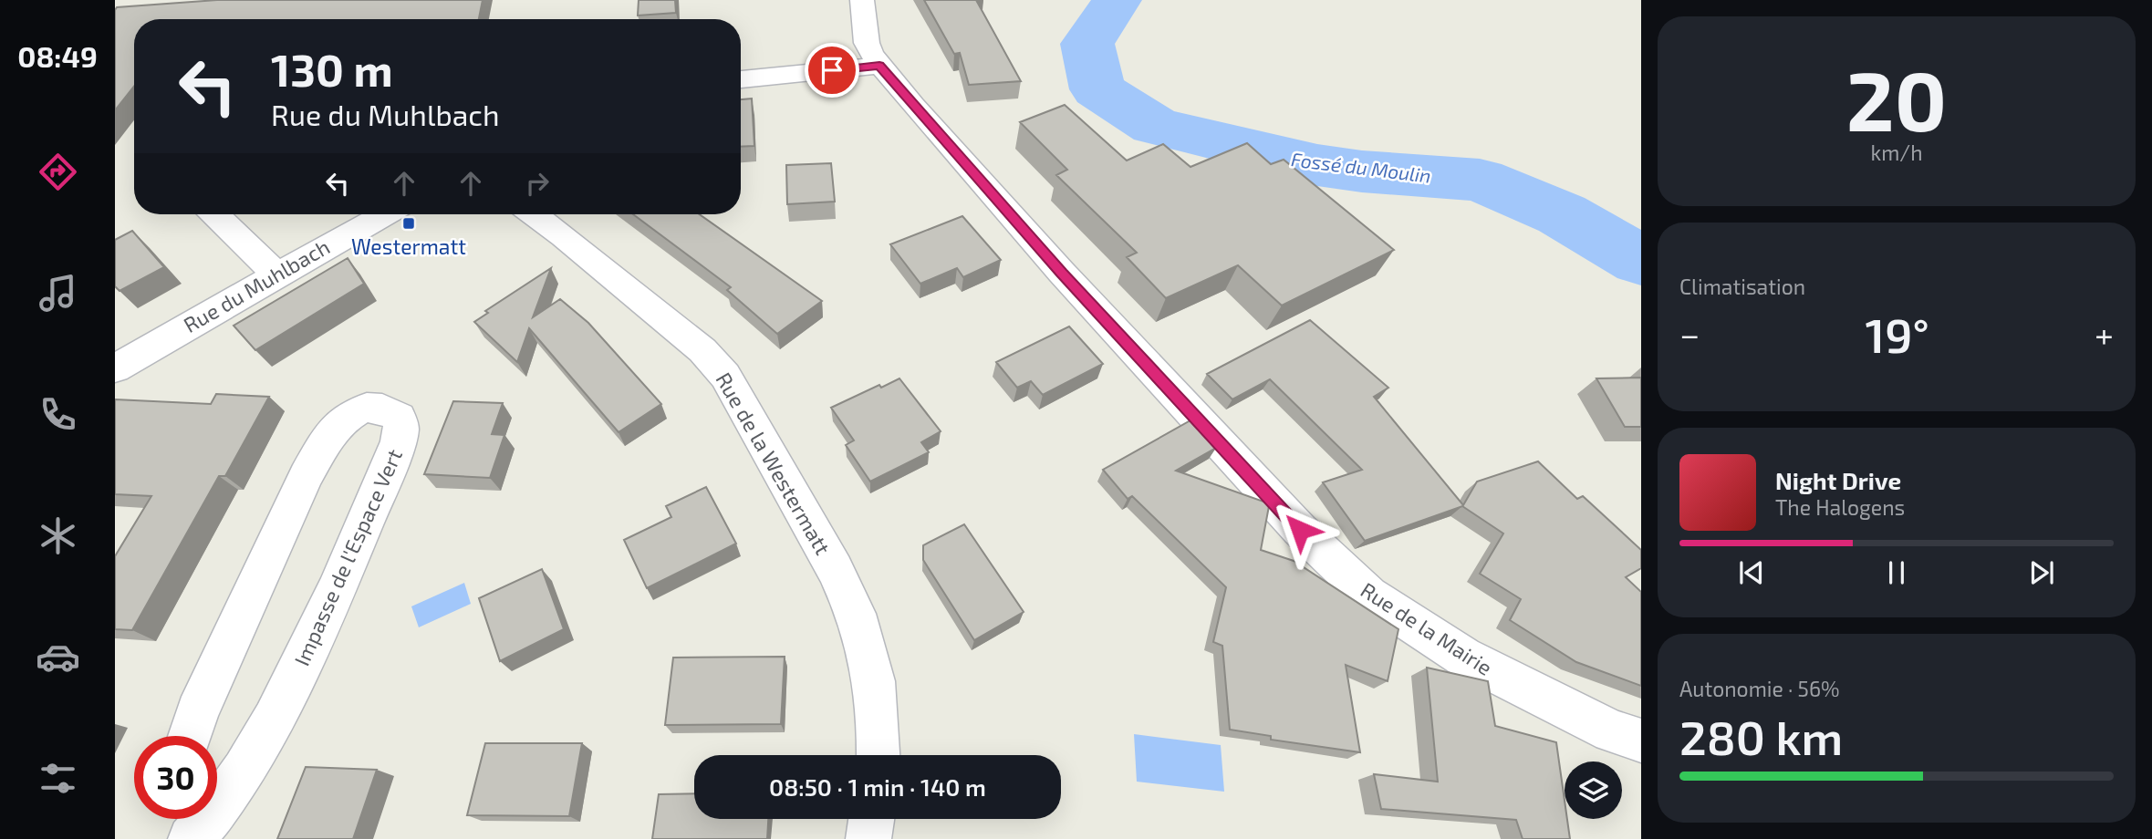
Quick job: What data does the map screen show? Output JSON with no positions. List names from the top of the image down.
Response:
{
  "streets": {
    "street": [
      "Rue du Muhlbach",
      "Rue de la Westermatt",
      "Impasse de l'Espace Vert",
      "Rue de la Mairie"
    ]
  },
  "water": ["Fossé du Moulin"],
  "places": {
    "transit": ["Westermatt"]
  },
  "page": {
    "tabs": "08:49",
    "tile": [
      ["20", "km/h"],
      "Climatisation",
      ["Autonomie · 56%", "280 km"]
    ],
    "turn": ["130 m", "Rue du Muhlbach"],
    "heat": ["−", "19°", "+"],
    "song": ["Night Drive", "The Halogens"],
    "limit": "30",
    "trip": "08:50 · 1 min · 140 m"
  }
}
